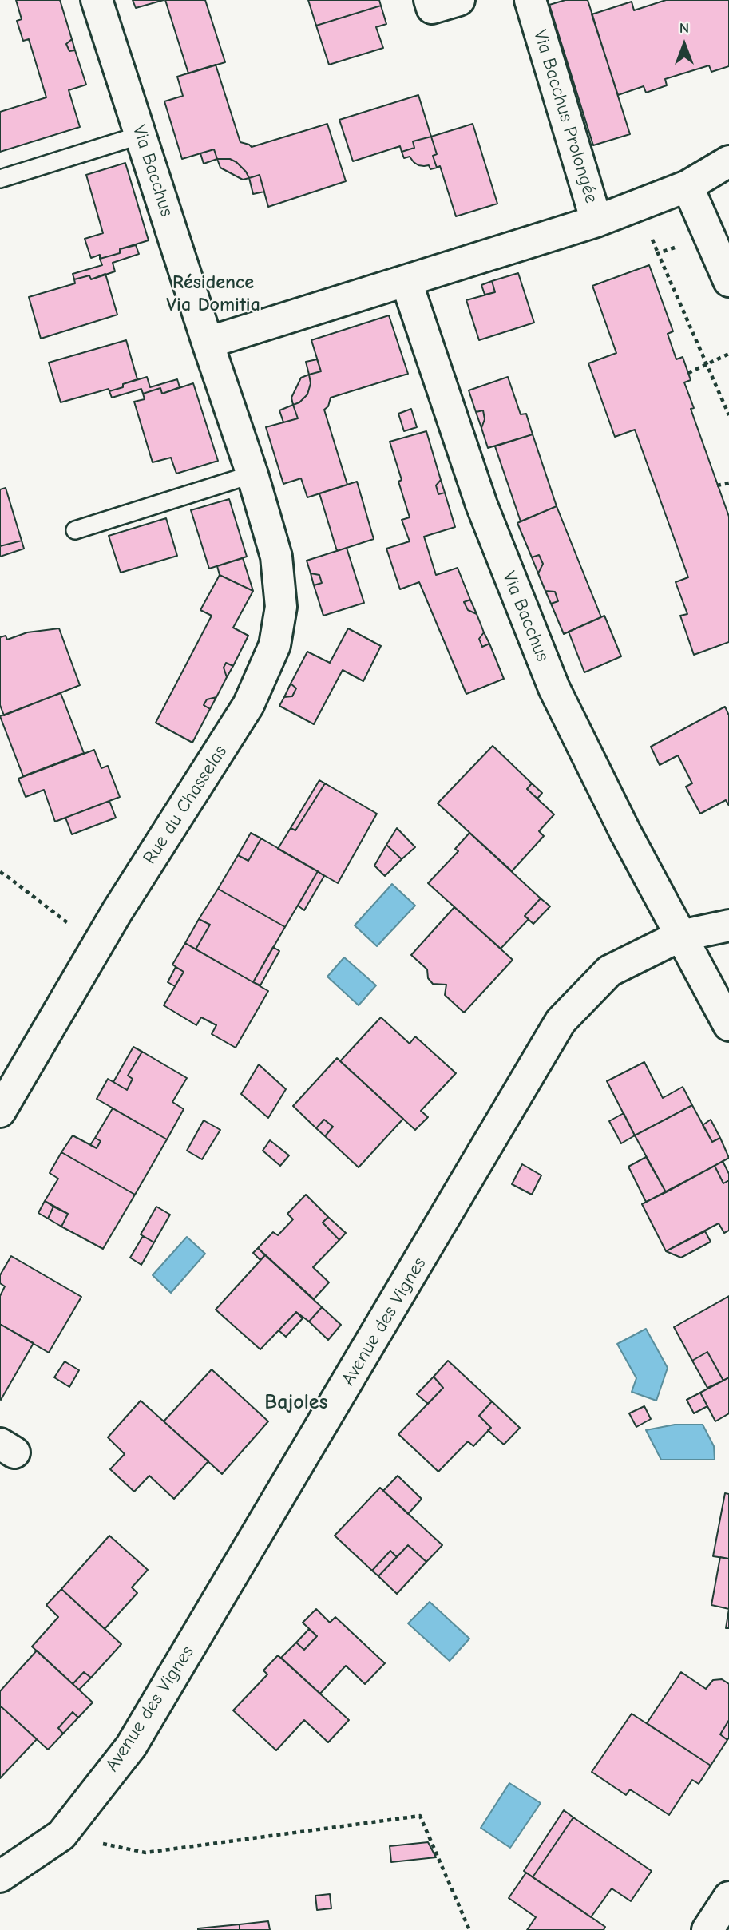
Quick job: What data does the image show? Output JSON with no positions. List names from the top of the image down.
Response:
{
  "streets": {
    "street": [
      "Via Bacchus Prolongée",
      "Via Bacchus",
      "Rue du Chasselas",
      "Avenue des Vignes"
    ]
  },
  "crossings": [
    ["Via Bacchus", "Rue du Chasselas"],
    ["Via Bacchus", "Avenue des Vignes"]
  ],
  "districts": ["Résidence Via Domitia", "Bajoles"],
  "north": "top"
}
